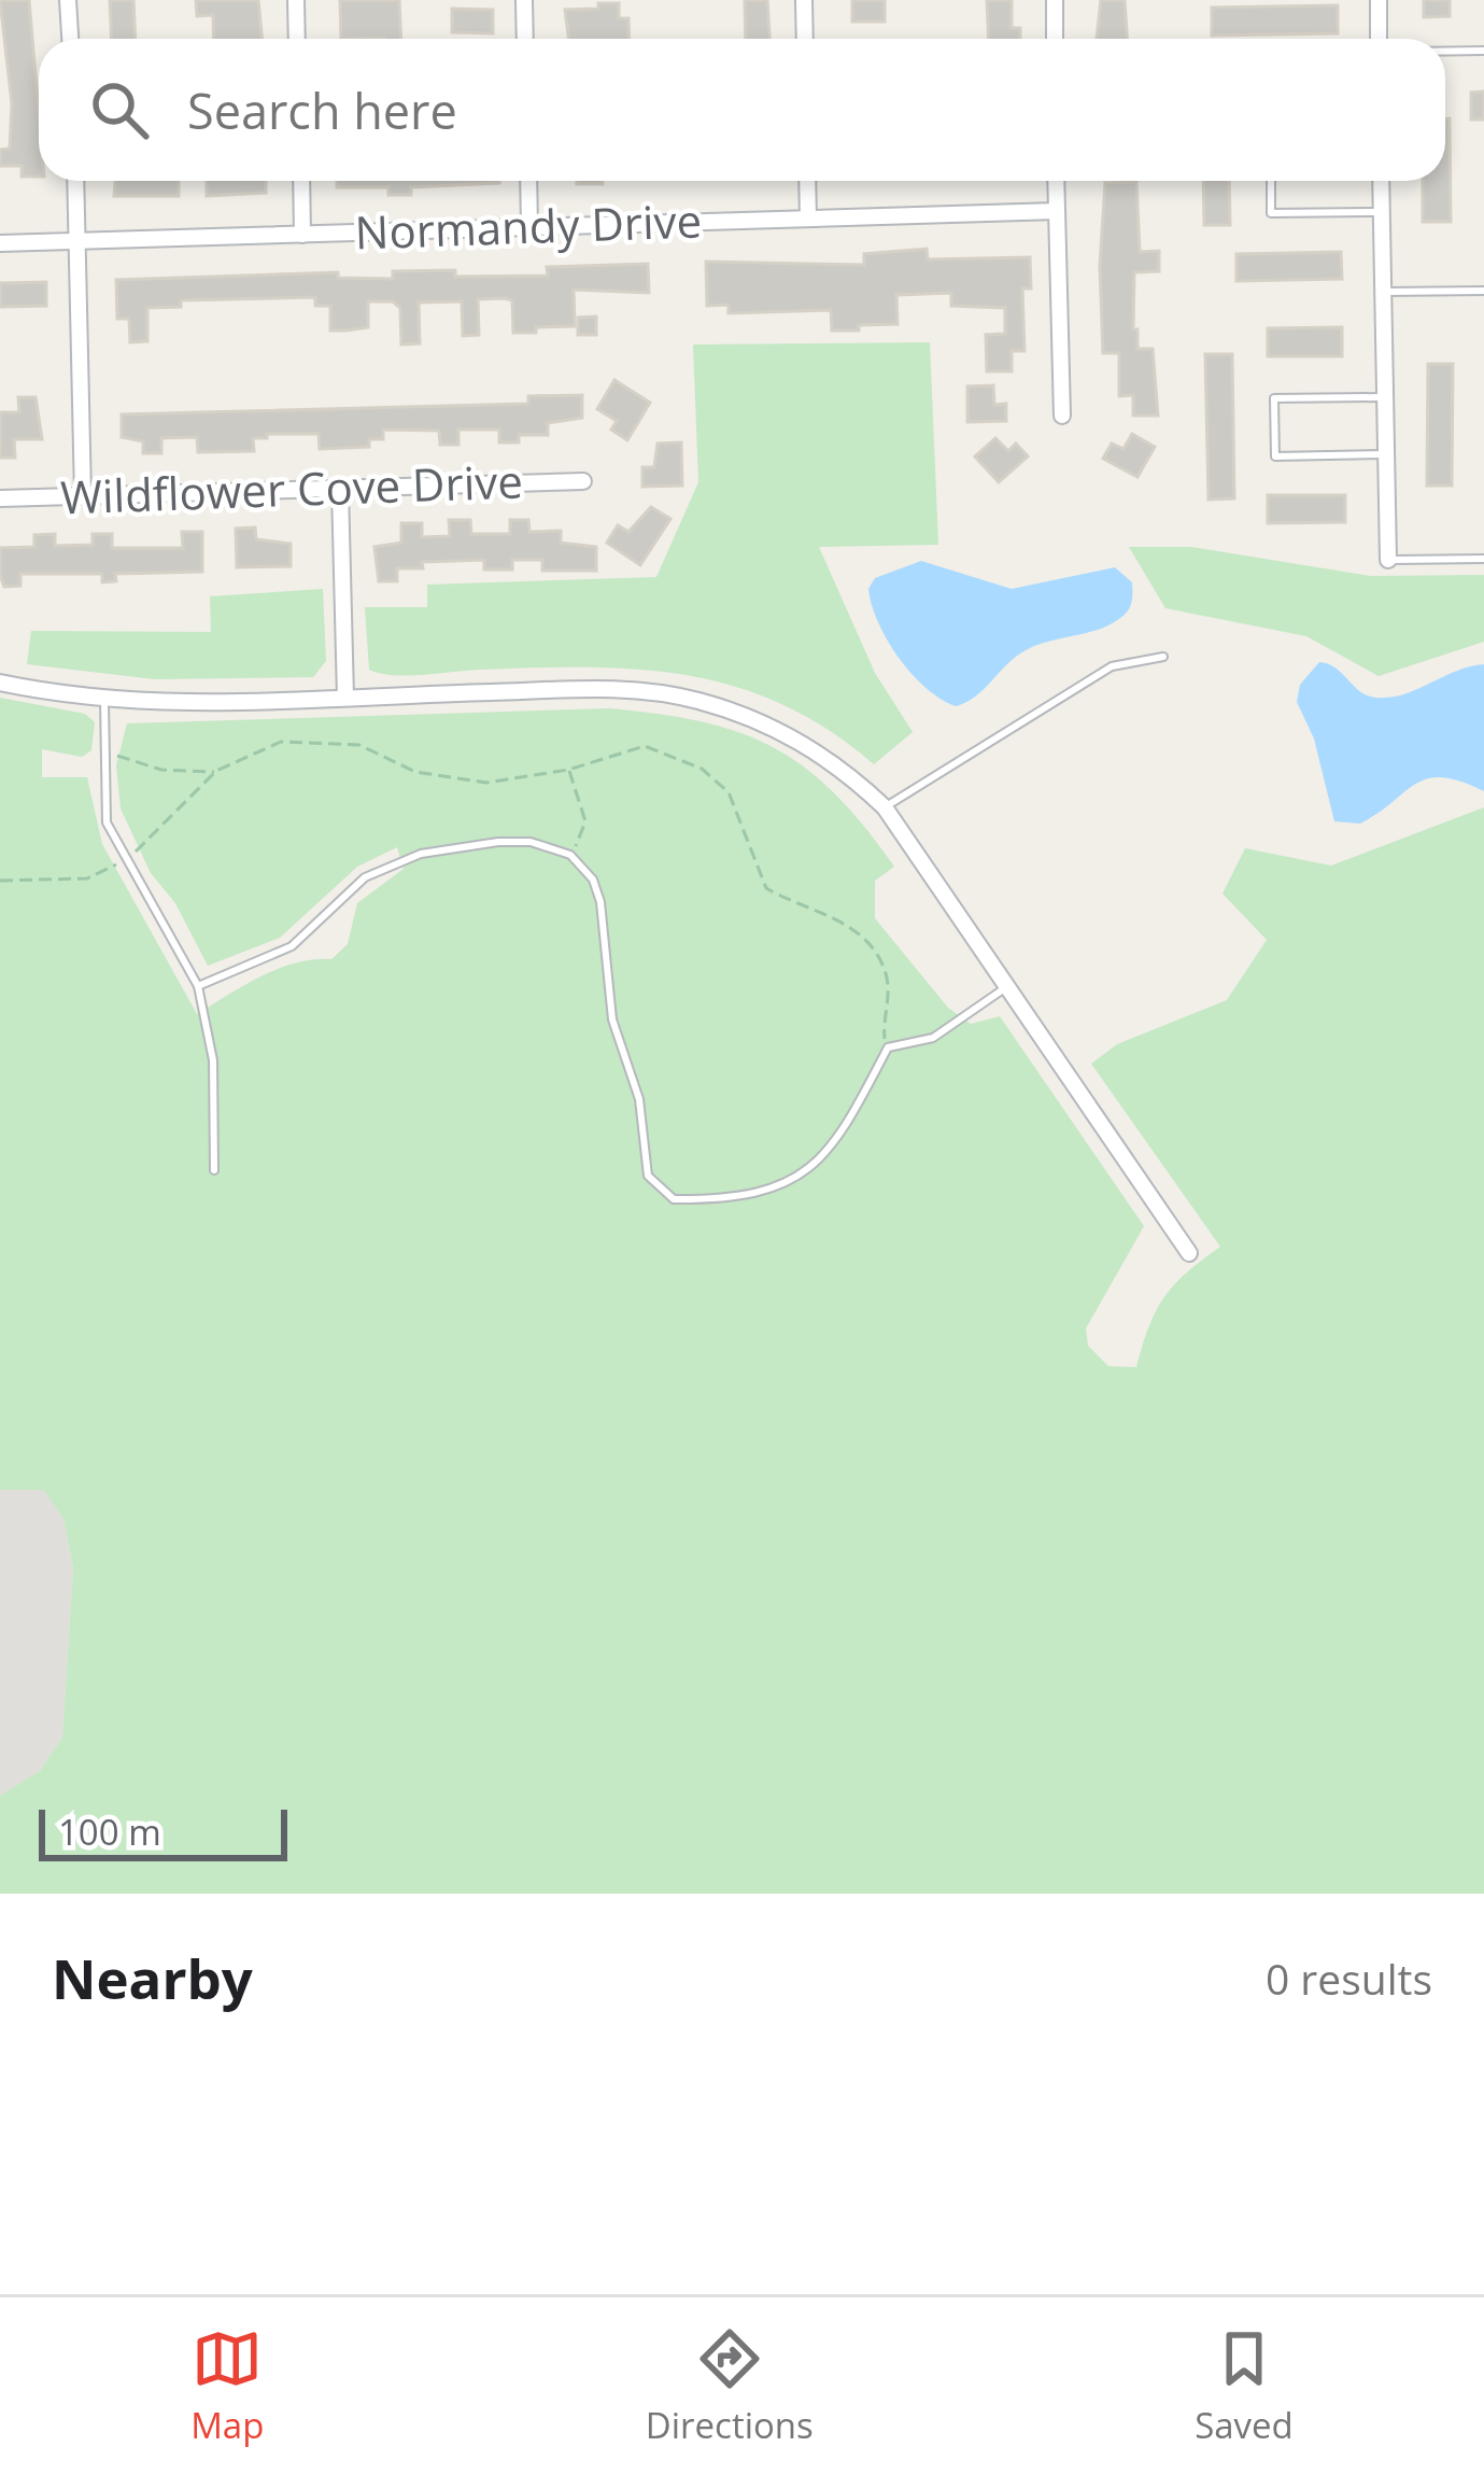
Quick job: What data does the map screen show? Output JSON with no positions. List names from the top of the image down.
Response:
{
  "streets": {
    "street": ["Normandy Drive", "Wildflower Cove Drive"]
  },
  "scale_bar": "100 m",
  "page": {
    "search": "Search here",
    "scale": "100 m",
    "heading": ["Nearby", "0 results"],
    "nav": ["Map", "Directions", "Saved"]
  }
}
